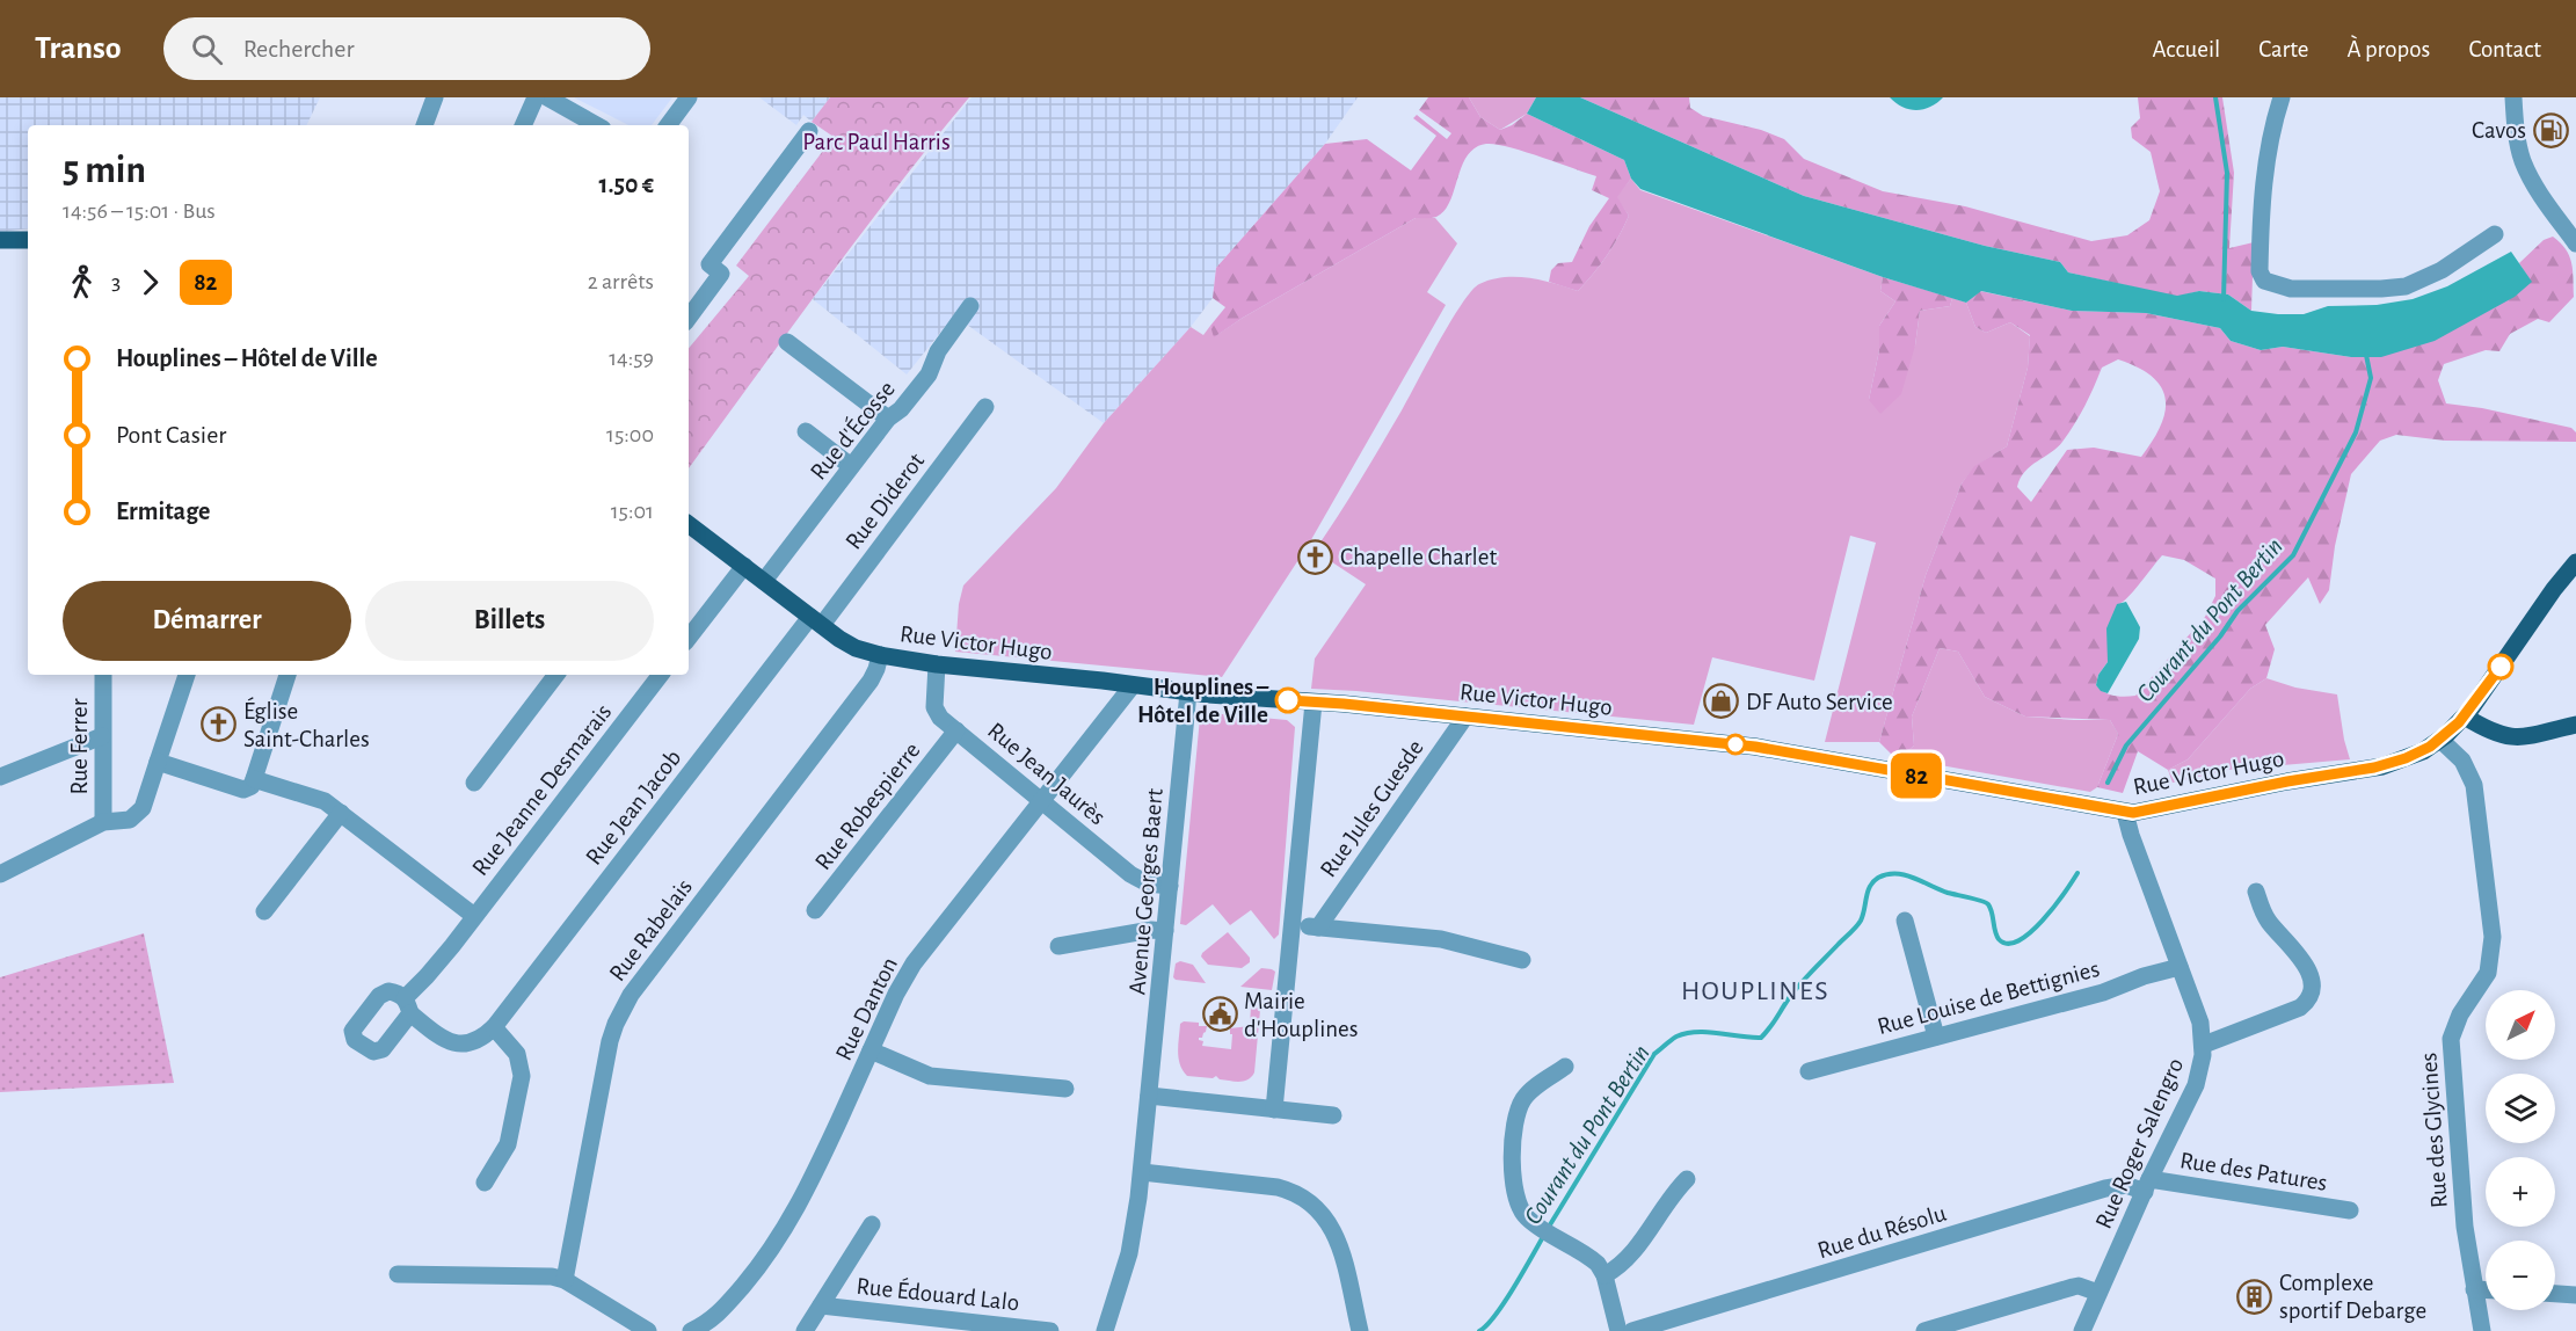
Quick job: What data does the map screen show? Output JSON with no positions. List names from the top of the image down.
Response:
{
  "streets": {
    "main road": ["Rue Victor Hugo"],
    "street": [
      "Rue d'Écosse",
      "Rue Diderot",
      "Rue Ferrer",
      "Rue Jean Jaurès",
      "Rue Jeanne Desmarais",
      "Rue Robespierre",
      "Rue Jean Jacob",
      "Rue Jules Guesde",
      "Avenue Georges Baert",
      "Rue Rabelais",
      "Rue Louise de Bettignies",
      "Rue Danton",
      "Rue des Glycines",
      "Rue Roger Salengro",
      "Rue des Patures",
      "Rue du Résolu",
      "Rue Édouard Lalo"
    ]
  },
  "crossings": [
    ["Rue d'Écosse", "Rue Victor Hugo"],
    ["Rue Diderot", "Rue Victor Hugo"],
    ["Rue Diderot", "Rue Jean Jacob"],
    ["Rue Victor Hugo", "Rue Jean Jaurès"],
    ["Rue Victor Hugo", "Rue Jean Jacob"],
    ["Rue Victor Hugo", "Rue Jules Guesde"],
    ["Rue Victor Hugo", "Avenue Georges Baert"],
    ["Rue Victor Hugo", "Rue Rabelais"],
    ["Rue Victor Hugo", "Rue Danton"],
    ["Rue Victor Hugo", "Rue des Glycines"],
    ["Rue Victor Hugo", "Rue Roger Salengro"],
    ["Rue Jean Jaurès", "Rue Robespierre"],
    ["Rue Jean Jaurès", "Avenue Georges Baert"],
    ["Rue Jean Jaurès", "Rue Danton"],
    ["Rue Jeanne Desmarais", "Rue Jean Jacob"],
    ["Rue Louise de Bettignies", "Rue Roger Salengro"],
    ["Rue Roger Salengro", "Rue des Patures"],
    ["Rue Roger Salengro", "Rue du Résolu"],
    ["Rue des Patures", "Rue du Résolu"]
  ],
  "districts": ["HOUPLINES"],
  "water": ["Courant du Pont Bertin"],
  "parks": ["Parc Paul Harris"],
  "places": {
    "fuel station": ["Cavos"],
    "church": ["Chapelle Charlet", "Église Saint-Charles"],
    "other": ["Houplines – Hôtel de Ville"],
    "shop": ["DF Auto Service"],
    "public building": ["Mairie d'Houplines"],
    "building": ["Complexe sportif Debarge"]
  },
  "lines": ["bus line 82"],
  "north": "top right",
  "page": {
    "header": "Transo",
    "search": "Rechercher",
    "nav": [
      "Accueil",
      "Carte",
      "À propos",
      "Contact"
    ],
    "on_map": "82",
    "heading": ["5 min", "14:56 – 15:01 · Bus", "1.50 €"],
    "legs": ["3", "82", "2 arrêts"],
    "list": [
      {
        "name": "Houplines – Hôtel de Ville",
        "value": "14:59"
      },
      {
        "name": "Pont Casier",
        "value": "15:00"
      },
      {
        "name": "Ermitage",
        "value": "15:01"
      }
    ],
    "buttons": ["Démarrer", "Billets"],
    "map_buttons": ["+", "−"]
  }
}
